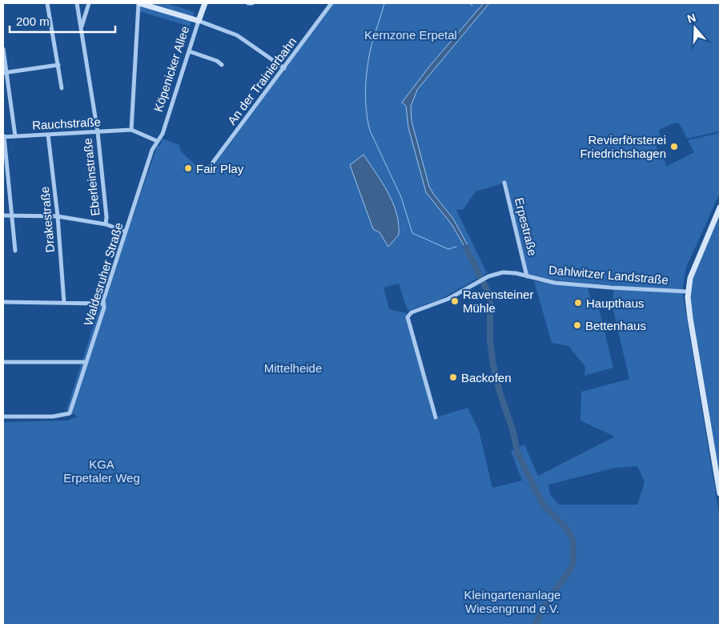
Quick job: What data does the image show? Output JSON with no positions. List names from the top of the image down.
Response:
{
  "streets": {
    "main road": ["Köpenicker Allee"],
    "street": [
      "An der Trainierbahn",
      "Rauchstraße",
      "Eberleinstraße",
      "Drakestraße",
      "Erpestraße",
      "Waldesruher Straße",
      "Dahlwitzer Landstraße"
    ]
  },
  "crossings": [
    ["Köpenicker Allee", "Rauchstraße"],
    ["Köpenicker Allee", "Waldesruher Straße"],
    ["Rauchstraße", "Eberleinstraße"],
    ["Rauchstraße", "Drakestraße"],
    ["Rauchstraße", "Waldesruher Straße"],
    ["Erpestraße", "Dahlwitzer Landstraße"]
  ],
  "parks": [
    "Kernzone Erpetal",
    "Mittelheide",
    "KGA Erpetaler Weg",
    "Kleingartenanlage Wiesengrund e.V."
  ],
  "places": [
    "Revierförsterei Friedrichshagen",
    "Fair Play",
    "Ravensteiner Mühle",
    "Haupthaus",
    "Bettenhaus",
    "Backofen"
  ],
  "scale_bar": "200 m",
  "north": "top"
}
